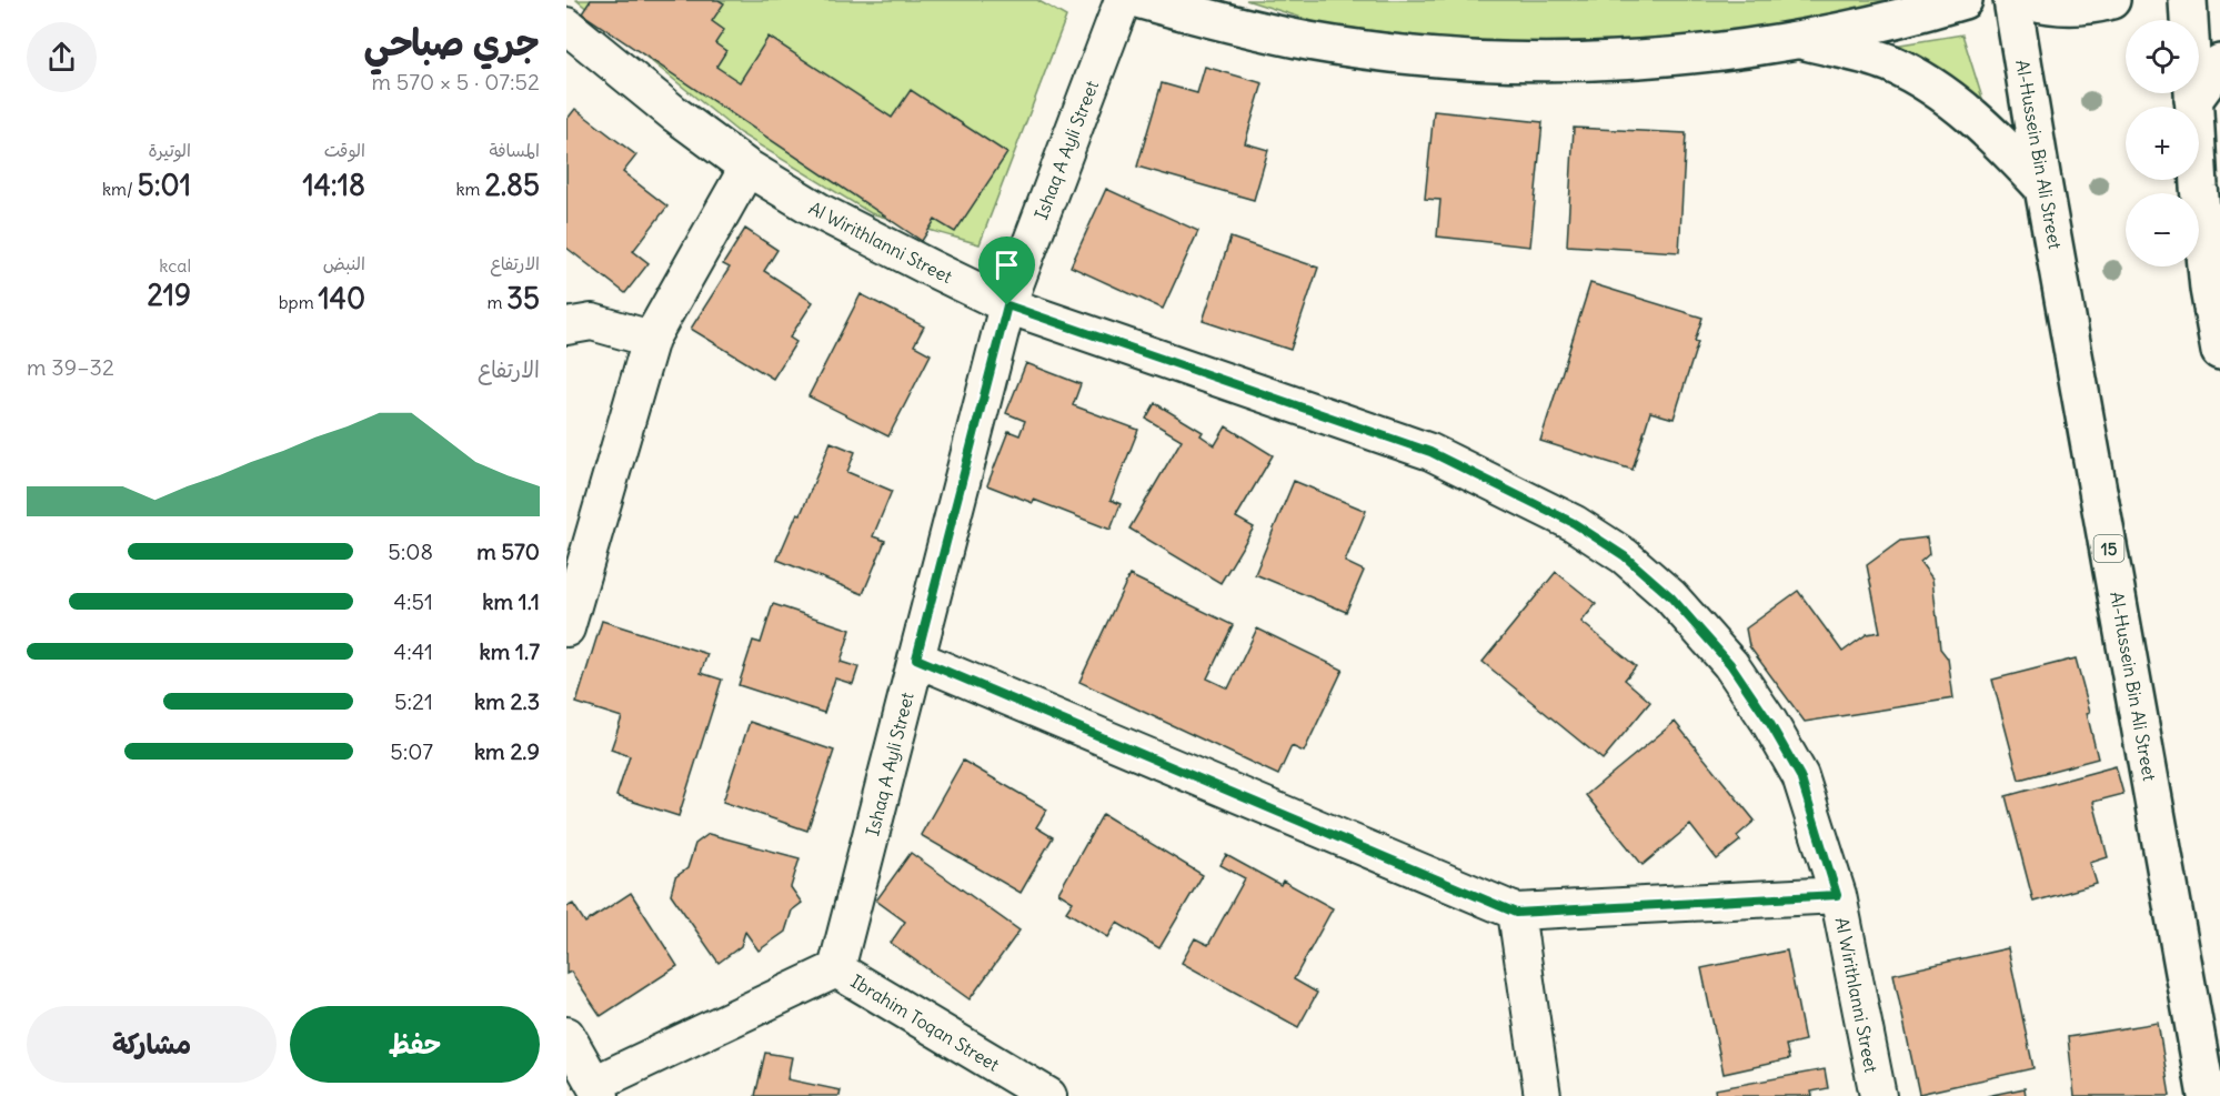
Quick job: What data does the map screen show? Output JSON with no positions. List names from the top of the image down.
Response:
{
  "streets": {
    "main road": ["Al-Hussein Bin Ali Street", "15"],
    "street": ["Ishaq A Ayli Street", "Al Wirithlanni Street", "Ibrahim Toqan Street"]
  },
  "crossings": [
    ["Ishaq A Ayli Street", "Al Wirithlanni Street"],
    ["Ishaq A Ayli Street", "Ibrahim Toqan Street"]
  ],
  "page": {
    "heading": ["جري صباحي", "07:52 · 5 × 570 m"],
    "map_buttons": ["+", "−"],
    "stats": [
      ["المسافة", "2.85 km"],
      ["الوقت", "14:18"],
      ["الوتيرة", "5:01 /km"],
      ["الارتفاع", "35 m"],
      ["النبض", "140 bpm"],
      ["kcal", "219"]
    ],
    "chart": ["الارتفاع", "32–39 m"],
    "list": [
      {
        "name": "570 m",
        "note": "5:08"
      },
      {
        "name": "1.1 km",
        "note": "4:51"
      },
      {
        "name": "1.7 km",
        "note": "4:41"
      },
      {
        "name": "2.3 km",
        "note": "5:21"
      },
      {
        "name": "2.9 km",
        "note": "5:07"
      }
    ],
    "buttons": ["حفظ", "مشاركة"]
  }
}
